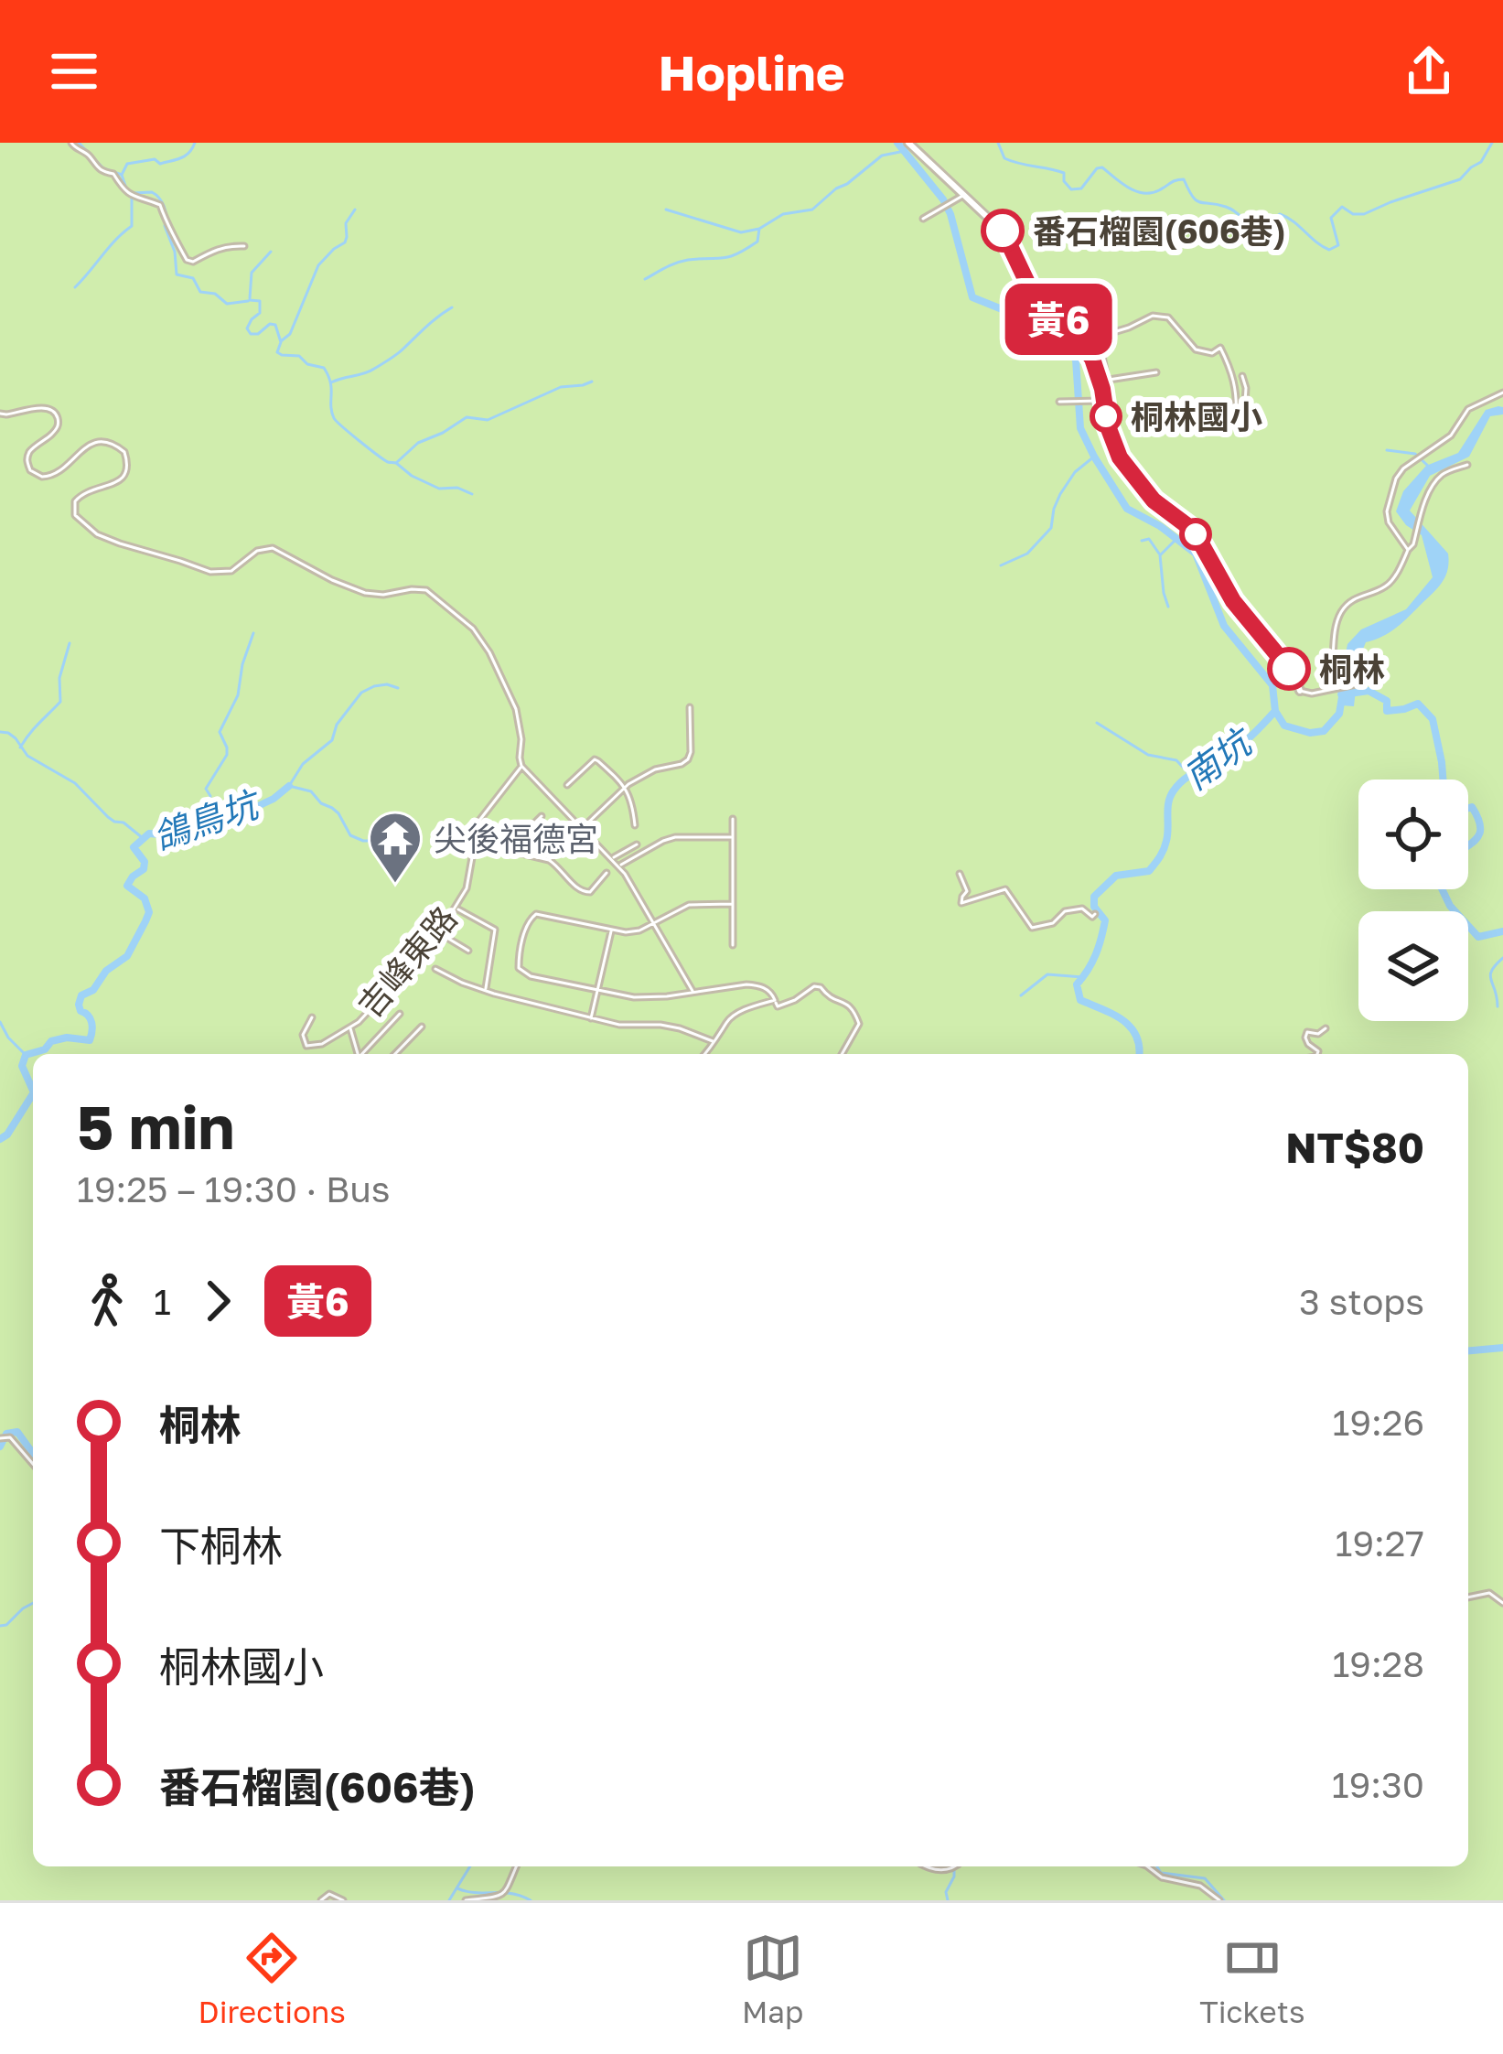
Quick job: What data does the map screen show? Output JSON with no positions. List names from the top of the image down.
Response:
{
  "streets": {
    "street": ["吉峰東路"]
  },
  "water": ["南坑", "鴿鳥坑"],
  "places": {
    "other": ["番石榴園(606巷)", "桐林國小", "桐林"],
    "temple": ["尖後福德宮"]
  },
  "lines": ["bus line 黃6"],
  "page": {
    "header": "Hopline",
    "on_map": "黃6",
    "heading": ["5 min", "19:25 – 19:30 · Bus", "NT$80"],
    "legs": ["1", "黃6", "3 stops"],
    "list": [
      {
        "name": "桐林",
        "value": "19:26"
      },
      {
        "name": "下桐林",
        "value": "19:27"
      },
      {
        "name": "桐林國小",
        "value": "19:28"
      },
      {
        "name": "番石榴園(606巷)",
        "value": "19:30"
      }
    ],
    "tabs": ["Directions", "Map", "Tickets"]
  }
}
